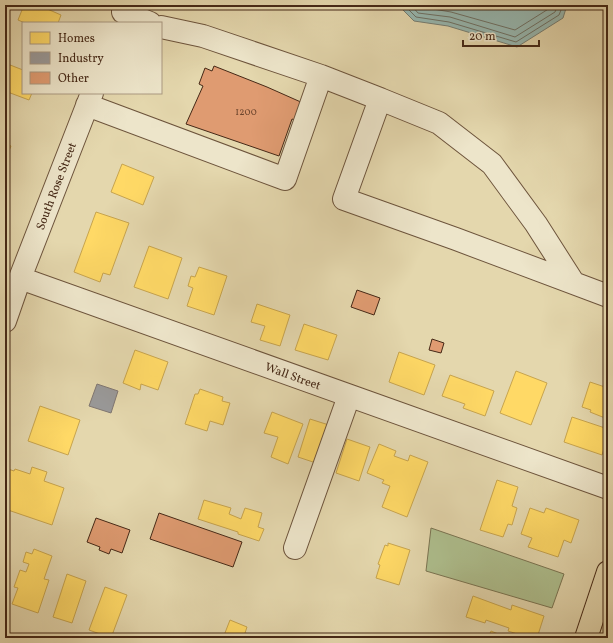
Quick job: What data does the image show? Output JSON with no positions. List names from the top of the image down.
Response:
{
  "streets": {
    "street": ["South Rose Street", "Wall Street"]
  },
  "crossings": [
    ["South Rose Street", "Wall Street"]
  ],
  "house_numbers": ["1200"],
  "legend": ["Homes", "Industry", "Other"],
  "scale_bar": "20 m"
}
